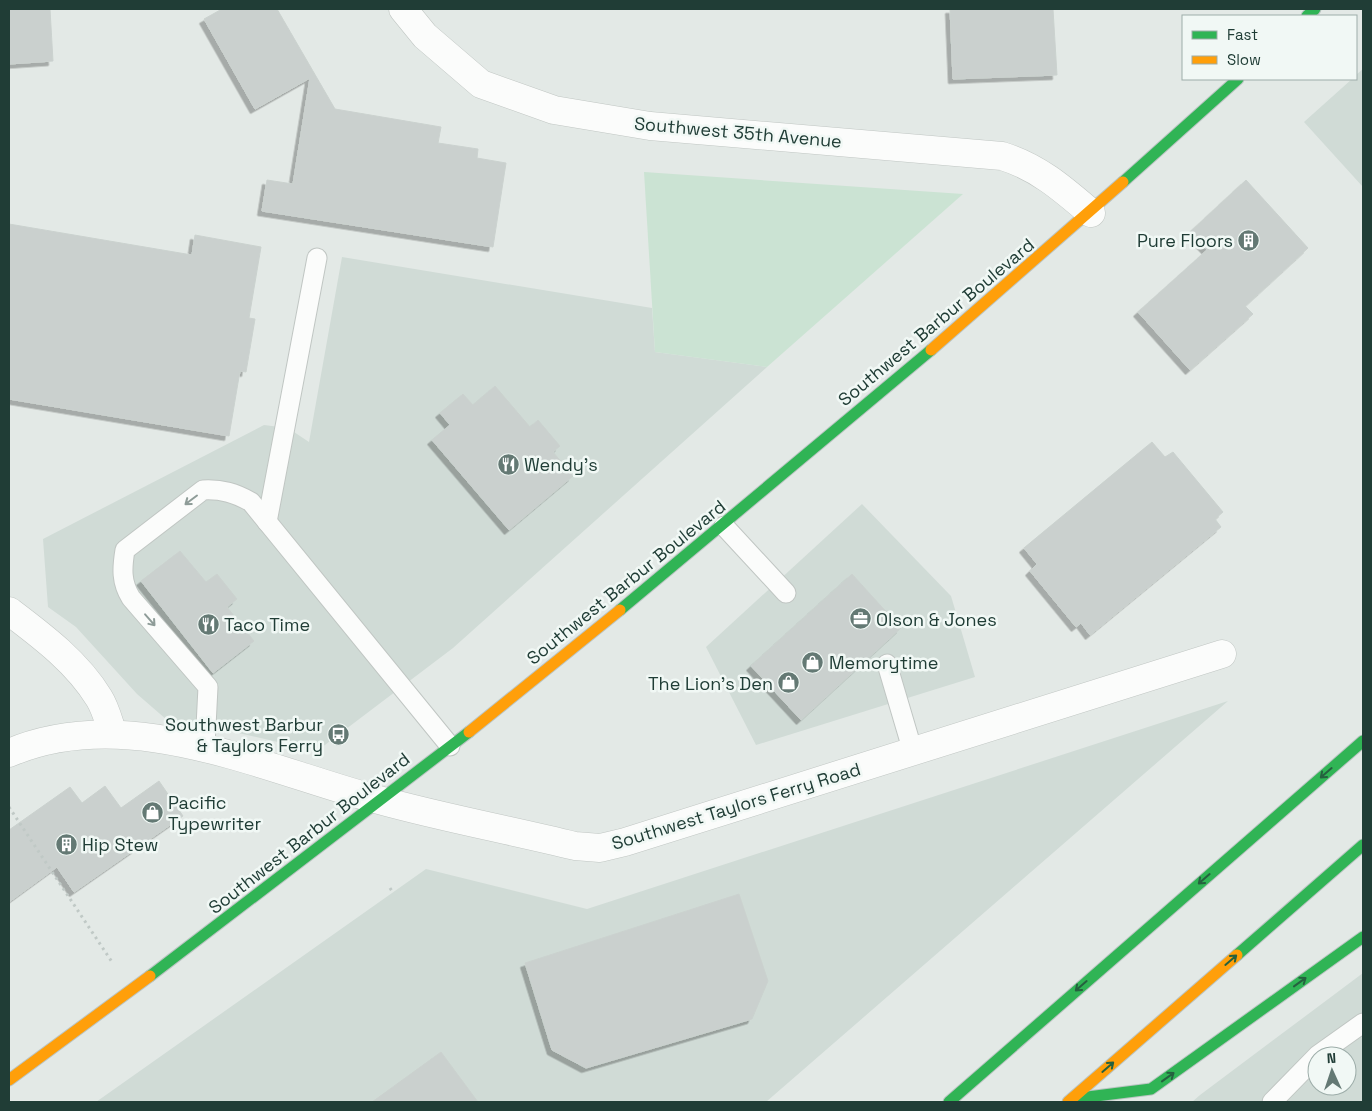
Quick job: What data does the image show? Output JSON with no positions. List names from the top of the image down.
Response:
{
  "streets": {
    "main road": ["Southwest Barbur Boulevard"],
    "street": ["Southwest 35th Avenue", "Southwest Taylors Ferry Road"]
  },
  "crossings": [
    ["Southwest 35th Avenue", "Southwest Barbur Boulevard"],
    ["Southwest Barbur Boulevard", "Southwest Taylors Ferry Road"]
  ],
  "places": {
    "building": ["Pure Floors", "Hip Stew"],
    "restaurant": ["Wendy's", "Taco Time"],
    "office": ["Olson & Jones"],
    "shop": ["Memorytime", "The Lion's Den", "Pacific Typewriter"],
    "bus stop": ["Southwest Barbur & Taylors Ferry"]
  },
  "legend": ["Fast", "Slow"],
  "north": "top"
}
